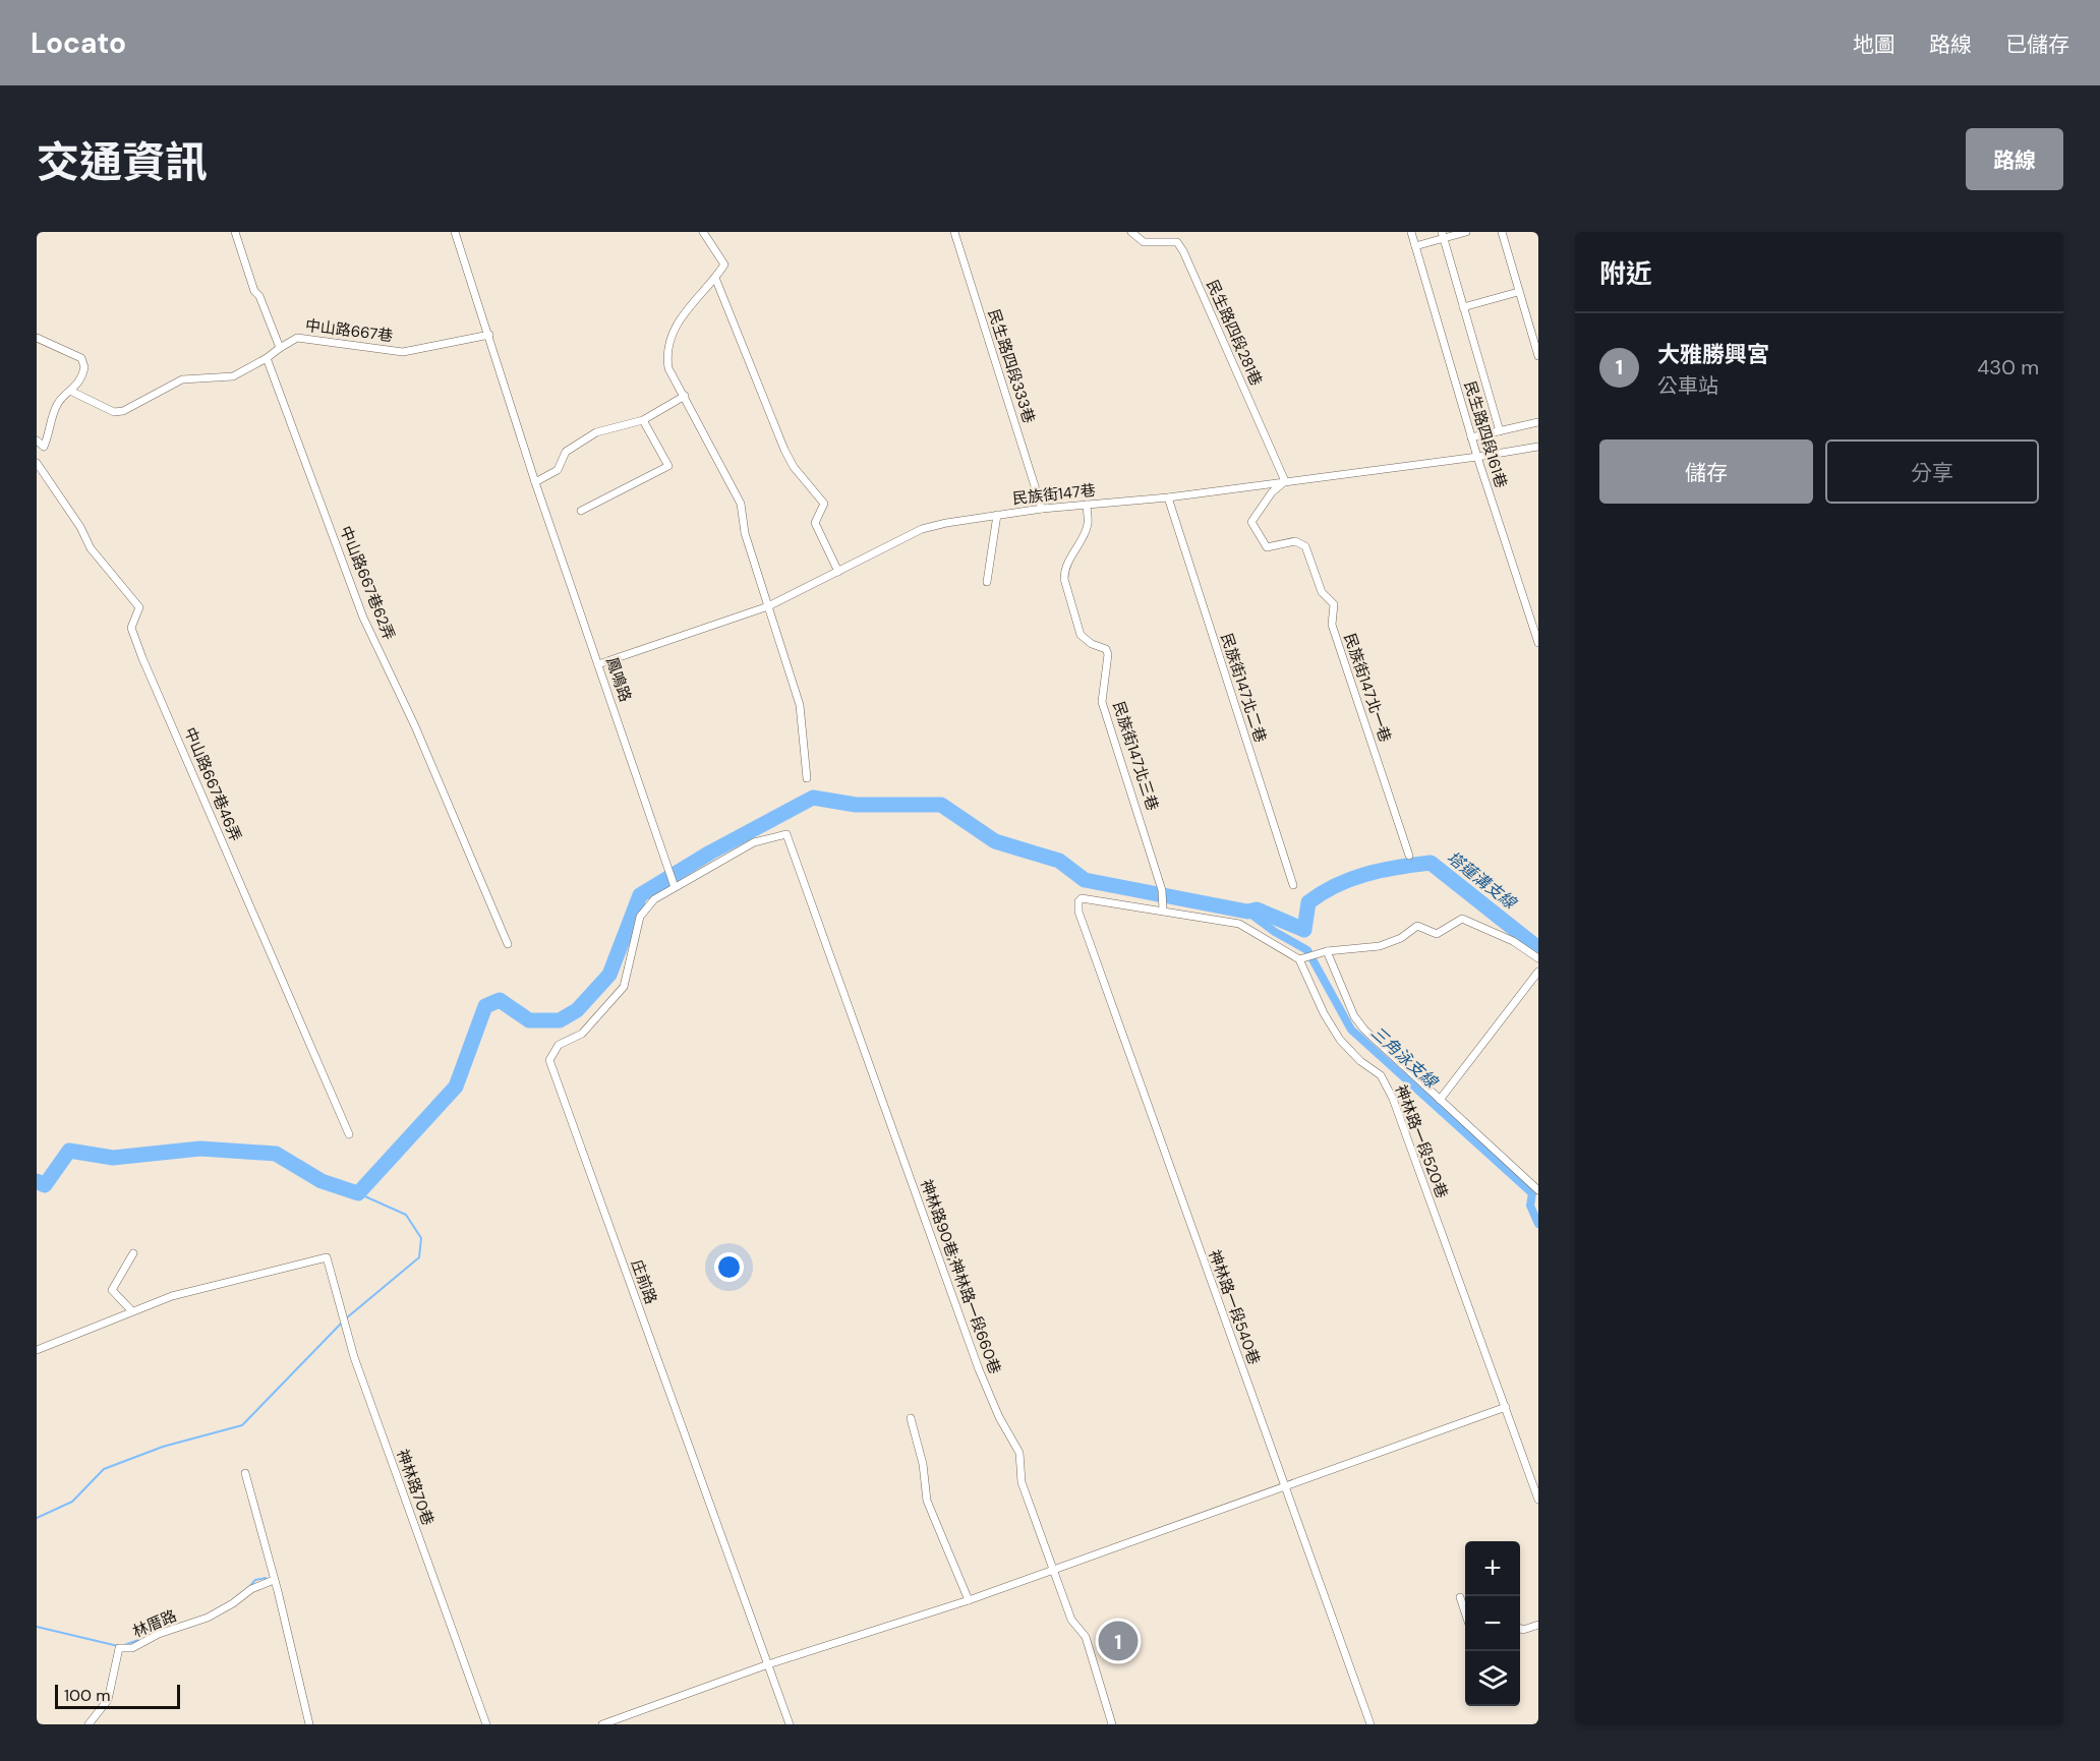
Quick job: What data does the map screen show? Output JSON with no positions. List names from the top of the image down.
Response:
{
  "streets": {
    "street": [
      "中山路667巷",
      "民生路四段281巷",
      "民生路四段333巷",
      "民生路四段161巷",
      "民族街147巷",
      "中山路667巷62弄",
      "鳳鳴路",
      "民族街147北二巷",
      "民族街147北一巷",
      "民族街147北三巷",
      "中山路667巷46弄",
      "神林路一段520巷",
      "神林路90巷;神林路一段660巷",
      "庄前路",
      "神林路一段540巷",
      "神林路70巷",
      "林厝路"
    ]
  },
  "crossings": [
    ["中山路667巷", "鳳鳴路"],
    ["民生路四段281巷", "民族街147巷"],
    ["民生路四段281巷", "民族街147北一巷"],
    ["民生路四段333巷", "民族街147巷"],
    ["民生路四段161巷", "民族街147巷"],
    ["民族街147巷", "鳳鳴路"],
    ["民族街147巷", "民族街147北二巷"],
    ["民族街147巷", "民族街147北一巷"],
    ["民族街147巷", "民族街147北三巷"],
    ["鳳鳴路", "神林路90巷;神林路一段660巷"],
    ["鳳鳴路", "庄前路"],
    ["民族街147北三巷", "神林路一段540巷"],
    ["神林路90巷;神林路一段660巷", "庄前路"]
  ],
  "water": ["塔蓮溝支線", "三角泳支線"],
  "scale_bar": "100 m",
  "page": {
    "header": "Locato",
    "nav": ["地圖", "路線", "已儲存"],
    "title": "交通資訊",
    "buttons": [
      "路線",
      ["儲存", "分享"]
    ],
    "heading": "附近",
    "list": [
      {
        "mark": "1",
        "name": "大雅勝興宮",
        "note": "公車站",
        "value": "430 m"
      }
    ],
    "map_buttons": ["+", "−"],
    "pins": "1",
    "scale": "100 m"
  }
}
